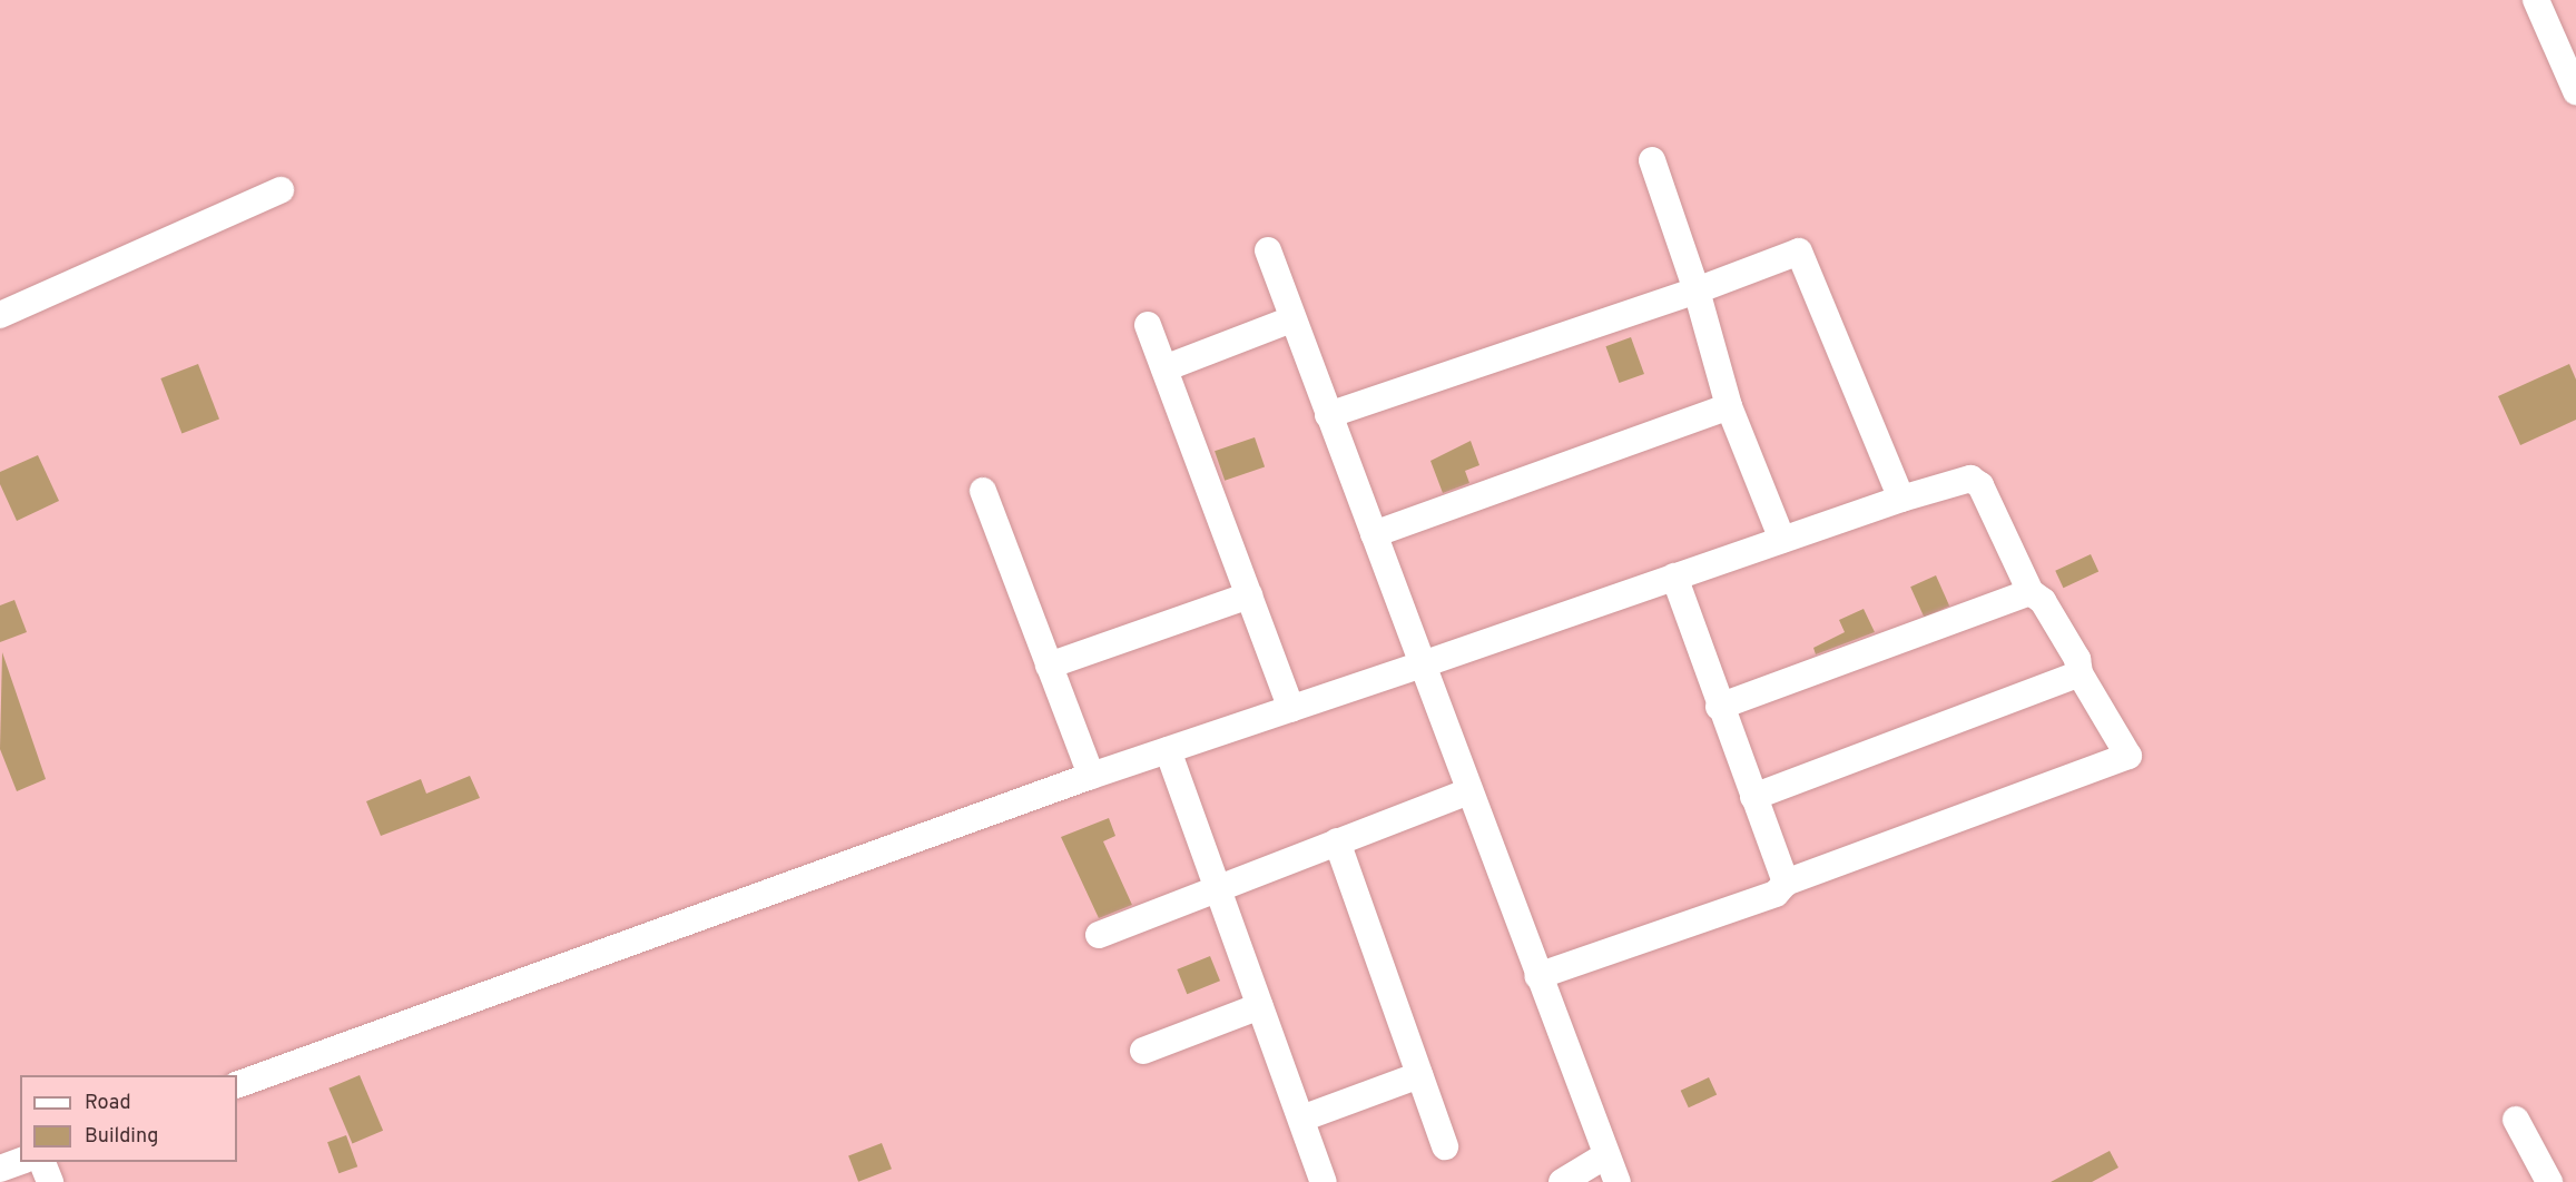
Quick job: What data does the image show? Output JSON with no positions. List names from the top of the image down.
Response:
{
  "legend": ["Road", "Building"]
}
